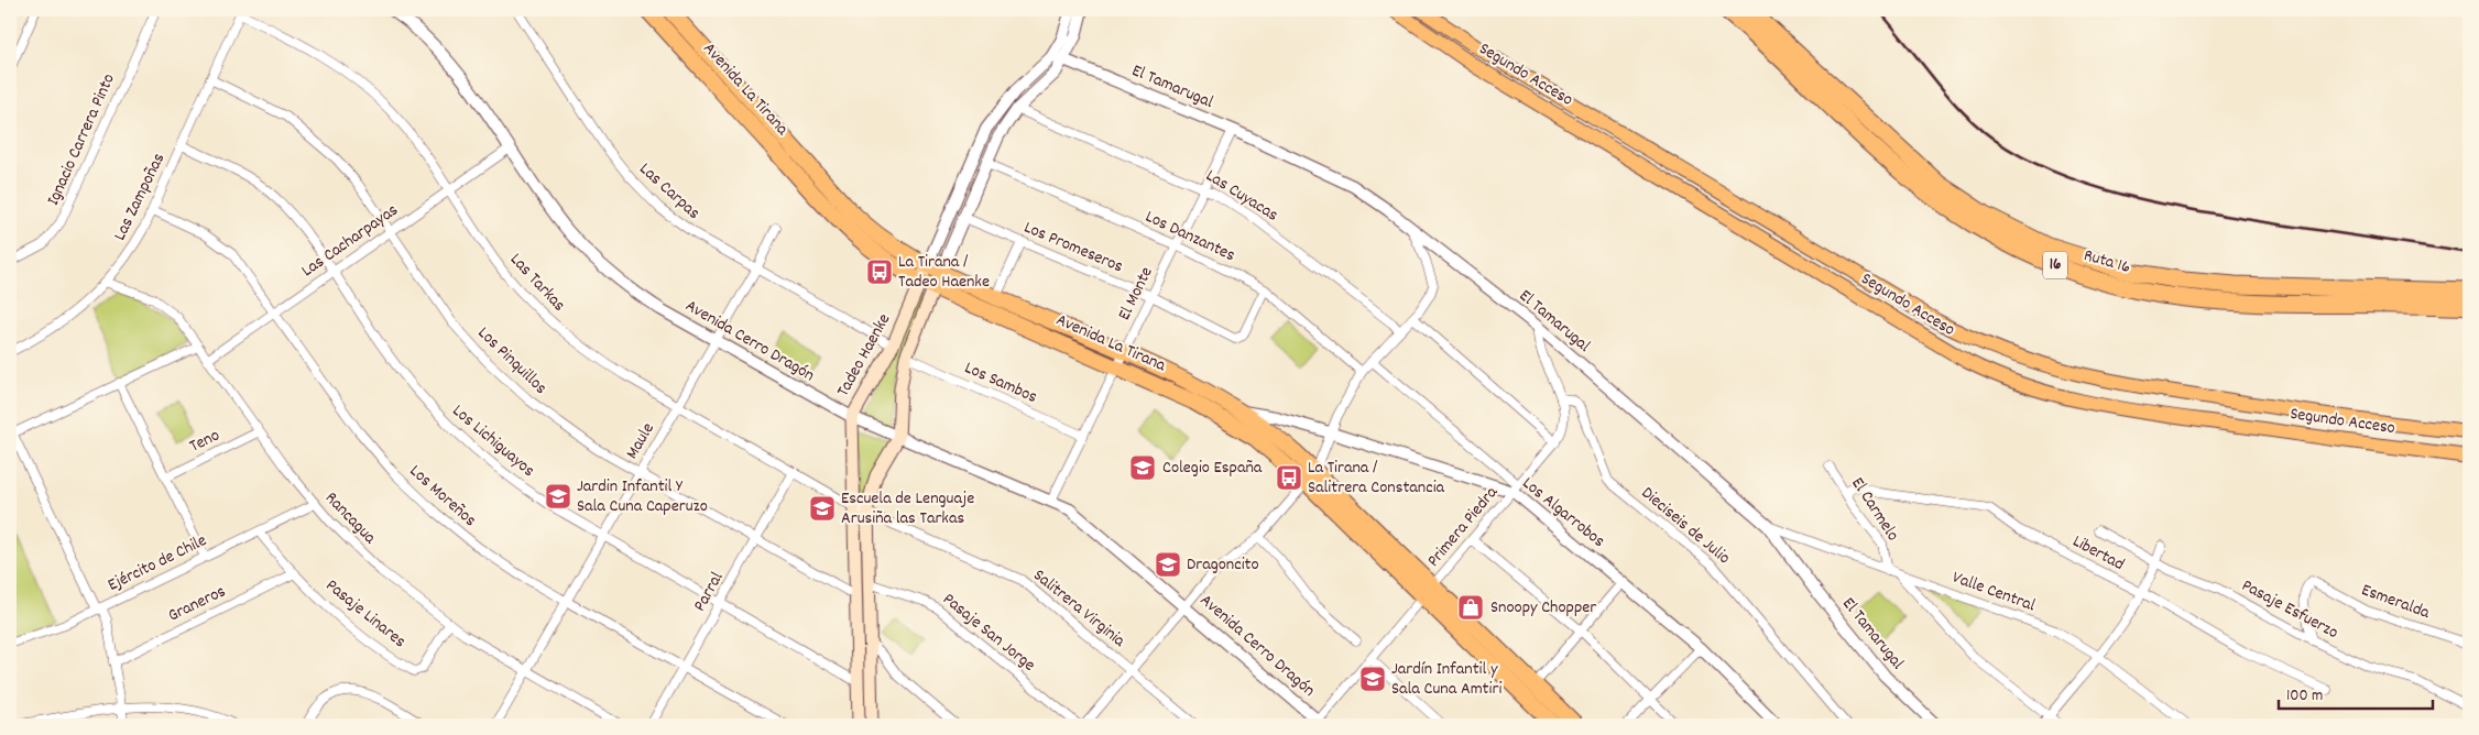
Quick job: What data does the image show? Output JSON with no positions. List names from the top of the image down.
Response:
{
  "streets": {
    "highway": ["Avenida La Tirana", "Ruta 16", "16"],
    "main road": ["Segundo Acceso", "Tadeo Haenke"],
    "street": [
      "El Tamarugal",
      "Ignacio Carrera Pinto",
      "Las Carpas",
      "Las Cuyacas",
      "Las Zampoñas",
      "Los Danzantes",
      "Las Cacharpayas",
      "Los Promeseros",
      "Las Tarkas",
      "El Monte",
      "Avenida Cerro Dragón",
      "Los Pinquillos",
      "Los Sambos",
      "Teno",
      "Los Lichiguayos",
      "Maule",
      "Los Moreños",
      "El Carmelo",
      "Los Algarrobos",
      "Rancagua",
      "Dieciseis de Julio",
      "Primera Piedra",
      "Libertad",
      "Ejército de Chile",
      "Parral",
      "Valle Central",
      "Esmeralda",
      "Graneros",
      "Salitrera Virginia",
      "Pasaje Esfuerzo",
      "Pasaje Linares",
      "Pasaje San Jorge"
    ]
  },
  "crossings": [
    ["El Tamarugal", "El Monte"],
    ["El Tamarugal", "Tadeo Haenke"],
    ["El Tamarugal", "Primera Piedra"],
    ["El Tamarugal", "Valle Central"],
    ["Avenida La Tirana", "El Monte"],
    ["Avenida La Tirana", "Tadeo Haenke"],
    ["Avenida La Tirana", "Los Algarrobos"],
    ["Avenida La Tirana", "Primera Piedra"],
    ["Las Carpas", "Tadeo Haenke"],
    ["Las Carpas", "Maule"],
    ["Las Cuyacas", "El Monte"],
    ["Las Cuyacas", "Tadeo Haenke"],
    ["Las Zampoñas", "Las Tarkas"],
    ["Las Zampoñas", "Los Pinquillos"],
    ["Las Zampoñas", "Los Lichiguayos"],
    ["Las Zampoñas", "Los Moreños"],
    ["Las Zampoñas", "Rancagua"],
    ["Los Danzantes", "Los Promeseros"],
    ["Los Danzantes", "El Monte"],
    ["Los Danzantes", "Tadeo Haenke"],
    ["Las Cacharpayas", "Las Tarkas"],
    ["Las Cacharpayas", "Avenida Cerro Dragón"],
    ["Las Cacharpayas", "Los Pinquillos"],
    ["Las Cacharpayas", "Los Lichiguayos"],
    ["Las Cacharpayas", "Los Moreños"],
    ["Las Cacharpayas", "Rancagua"],
    ["Los Promeseros", "El Monte"],
    ["Los Promeseros", "Tadeo Haenke"],
    ["Las Tarkas", "Tadeo Haenke"],
    ["Las Tarkas", "Maule"],
    ["Las Tarkas", "Parral"],
    ["Las Tarkas", "Salitrera Virginia"],
    ["El Monte", "Avenida Cerro Dragón"],
    ["El Monte", "Los Sambos"],
    ["Avenida Cerro Dragón", "Tadeo Haenke"],
    ["Avenida Cerro Dragón", "Maule"],
    ["Avenida Cerro Dragón", "Primera Piedra"],
    ["Tadeo Haenke", "Los Pinquillos"],
    ["Tadeo Haenke", "Los Sambos"],
    ["Tadeo Haenke", "Los Lichiguayos"],
    ["Tadeo Haenke", "Salitrera Virginia"],
    ["Tadeo Haenke", "Pasaje San Jorge"],
    ["Los Pinquillos", "Maule"],
    ["Los Pinquillos", "Parral"],
    ["Teno", "Rancagua"],
    ["Los Lichiguayos", "Maule"],
    ["Los Lichiguayos", "Parral"],
    ["Maule", "Los Moreños"],
    ["Maule", "Rancagua"],
    ["Los Moreños", "Parral"],
    ["El Carmelo", "Libertad"],
    ["El Carmelo", "Valle Central"],
    ["Los Algarrobos", "Primera Piedra"],
    ["Rancagua", "Ejército de Chile"],
    ["Rancagua", "Pasaje Linares"],
    ["Dieciseis de Julio", "Primera Piedra"],
    ["Ejército de Chile", "Pasaje Linares"],
    ["Esmeralda", "Pasaje Esfuerzo"],
    ["Graneros", "Pasaje Linares"]
  ],
  "places": {
    "bus stop": ["La Tirana / Tadeo Haenke", "La Tirana / Salitrera Constancia"],
    "school or university": [
      "Colegio España",
      "Jardin Infantil Y Sala Cuna Caperuzo",
      "Escuela de Lenguaje Arusiña las Tarkas",
      "Dragoncito",
      "Jardín Infantil y Sala Cuna Amtiri"
    ],
    "shop": ["Snoopy Chopper"]
  },
  "scale_bar": "100 m"
}
